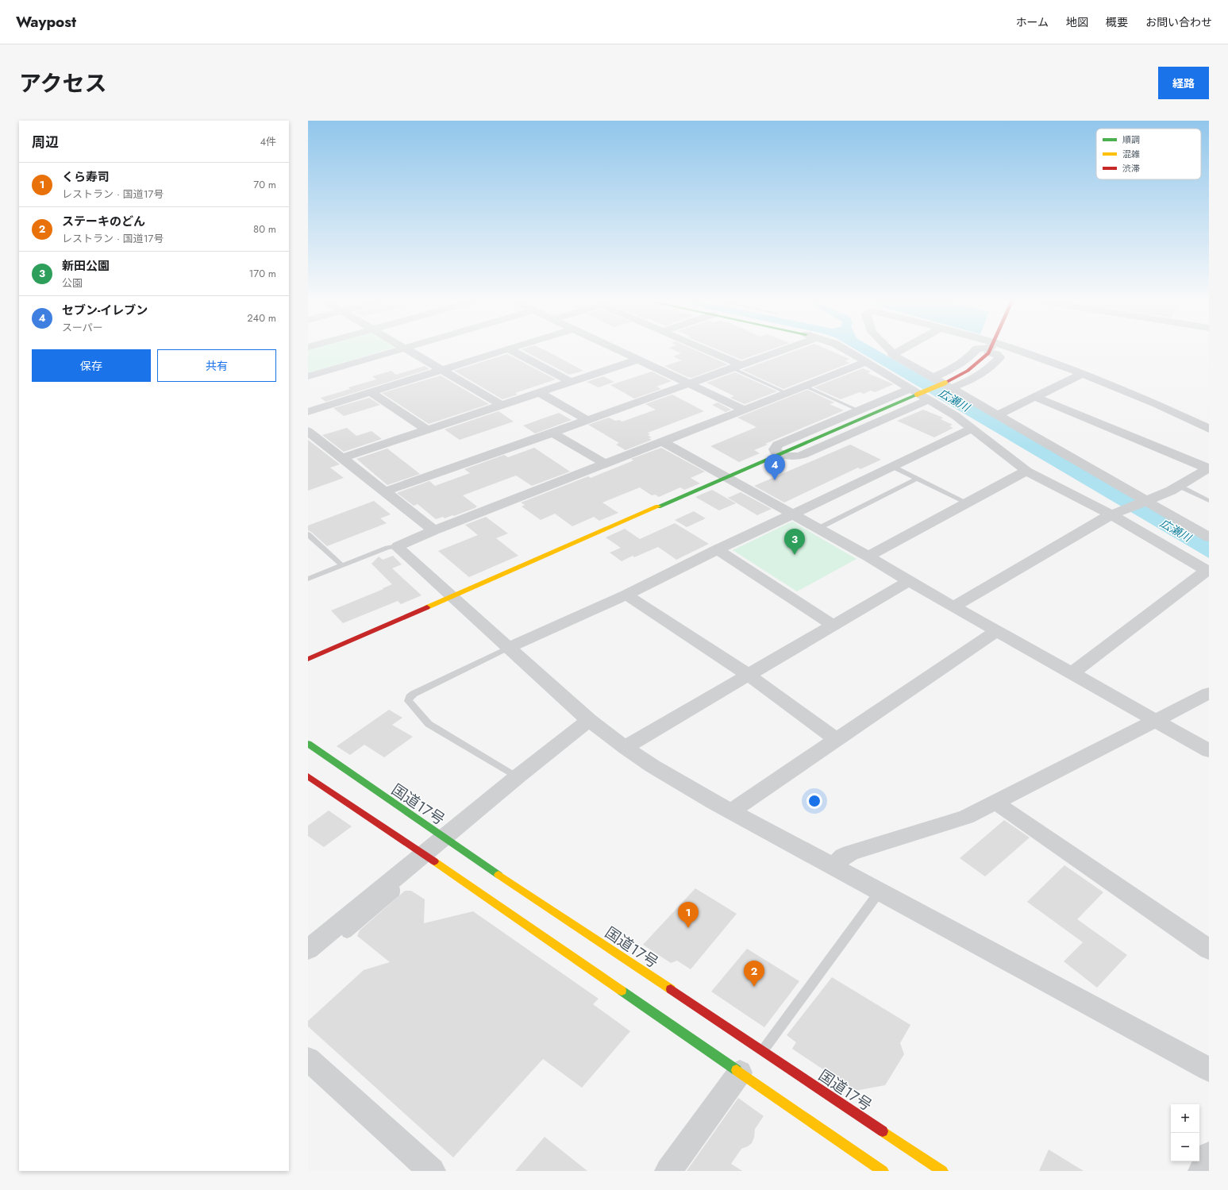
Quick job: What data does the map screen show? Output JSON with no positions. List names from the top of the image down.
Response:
{
  "streets": {
    "main road": ["国道17号"]
  },
  "water": ["広瀬川"],
  "legend": ["順調", "混雑", "渋滞"],
  "page": {
    "header": "Waypost",
    "nav": [
      "ホーム",
      "地図",
      "概要",
      "お問い合わせ"
    ],
    "title": "アクセス",
    "buttons": [
      "経路",
      ["保存", "共有"]
    ],
    "heading": ["周辺", "4件"],
    "list": [
      {
        "mark": "1",
        "name": "くら寿司",
        "note": "レストラン · 国道17号",
        "value": "70 m"
      },
      {
        "mark": "2",
        "name": "ステーキのどん",
        "note": "レストラン · 国道17号",
        "value": "80 m"
      },
      {
        "mark": "3",
        "name": "新田公園",
        "note": "公園",
        "value": "170 m"
      },
      {
        "mark": "4",
        "name": "セブン-イレブン",
        "note": "スーパー",
        "value": "240 m"
      }
    ],
    "pins": [
      "4",
      "3",
      "1",
      "2"
    ],
    "map_buttons": ["+", "−"]
  }
}
